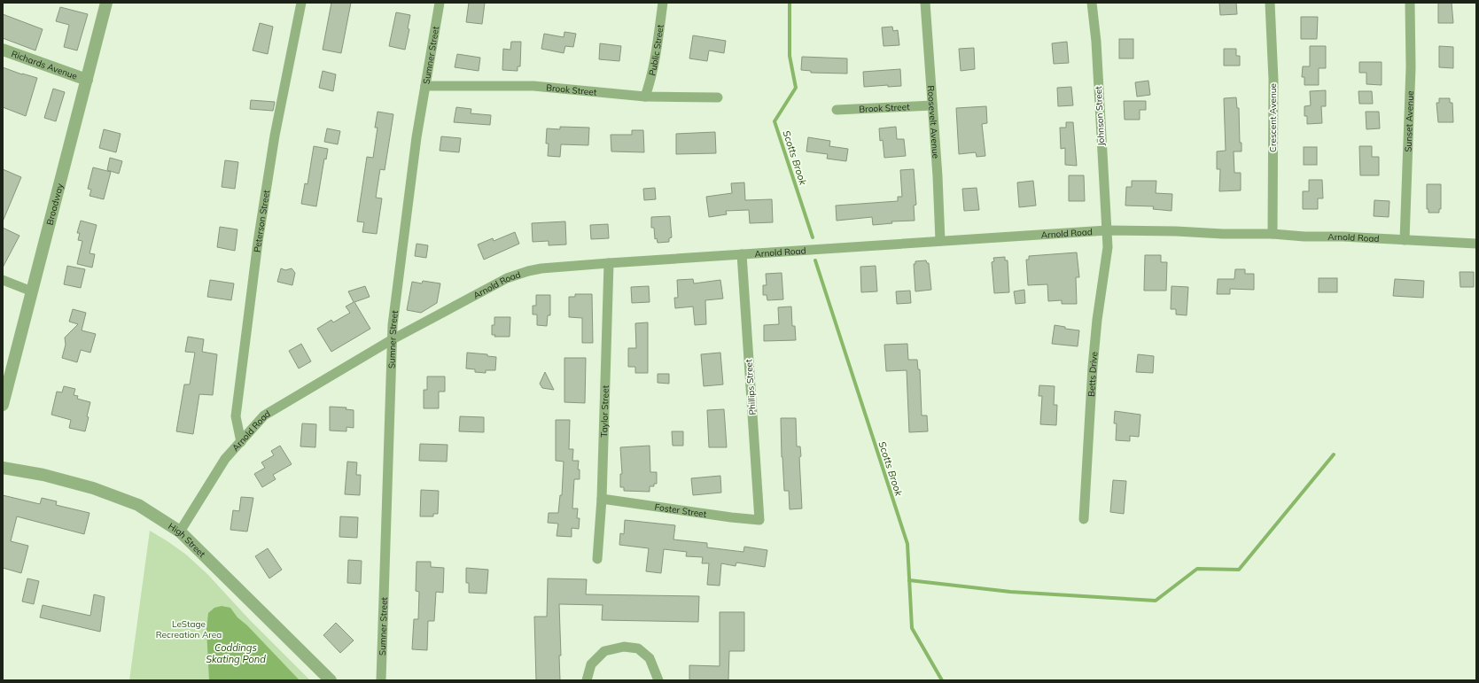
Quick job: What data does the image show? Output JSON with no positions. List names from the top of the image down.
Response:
{
  "streets": {
    "street": [
      "Public Street",
      "Sumner Street",
      "Richards Avenue",
      "Brook Street",
      "Johnson Street",
      "Crescent Avenue",
      "Sunset Avenue",
      "Roosevelt Avenue",
      "Broadway",
      "Peterson Street",
      "Arnold Road",
      "Betts Drive",
      "Phillips Street",
      "Taylor Street",
      "Foster Street",
      "High Street"
    ]
  },
  "crossings": [
    ["Public Street", "Brook Street"],
    ["Sumner Street", "Brook Street"],
    ["Sumner Street", "Arnold Road"],
    ["Richards Avenue", "Broadway"],
    ["Brook Street", "Roosevelt Avenue"],
    ["Johnson Street", "Arnold Road"],
    ["Johnson Street", "Betts Drive"],
    ["Crescent Avenue", "Arnold Road"],
    ["Sunset Avenue", "Arnold Road"],
    ["Roosevelt Avenue", "Arnold Road"],
    ["Peterson Street", "Arnold Road"],
    ["Arnold Road", "Betts Drive"],
    ["Arnold Road", "Phillips Street"],
    ["Arnold Road", "Taylor Street"],
    ["Arnold Road", "High Street"],
    ["Phillips Street", "Foster Street"],
    ["Taylor Street", "Foster Street"]
  ],
  "water": ["Scotts Brook", "Coddings Skating Pond"],
  "parks": ["LeStage Recreation Area"]
}
